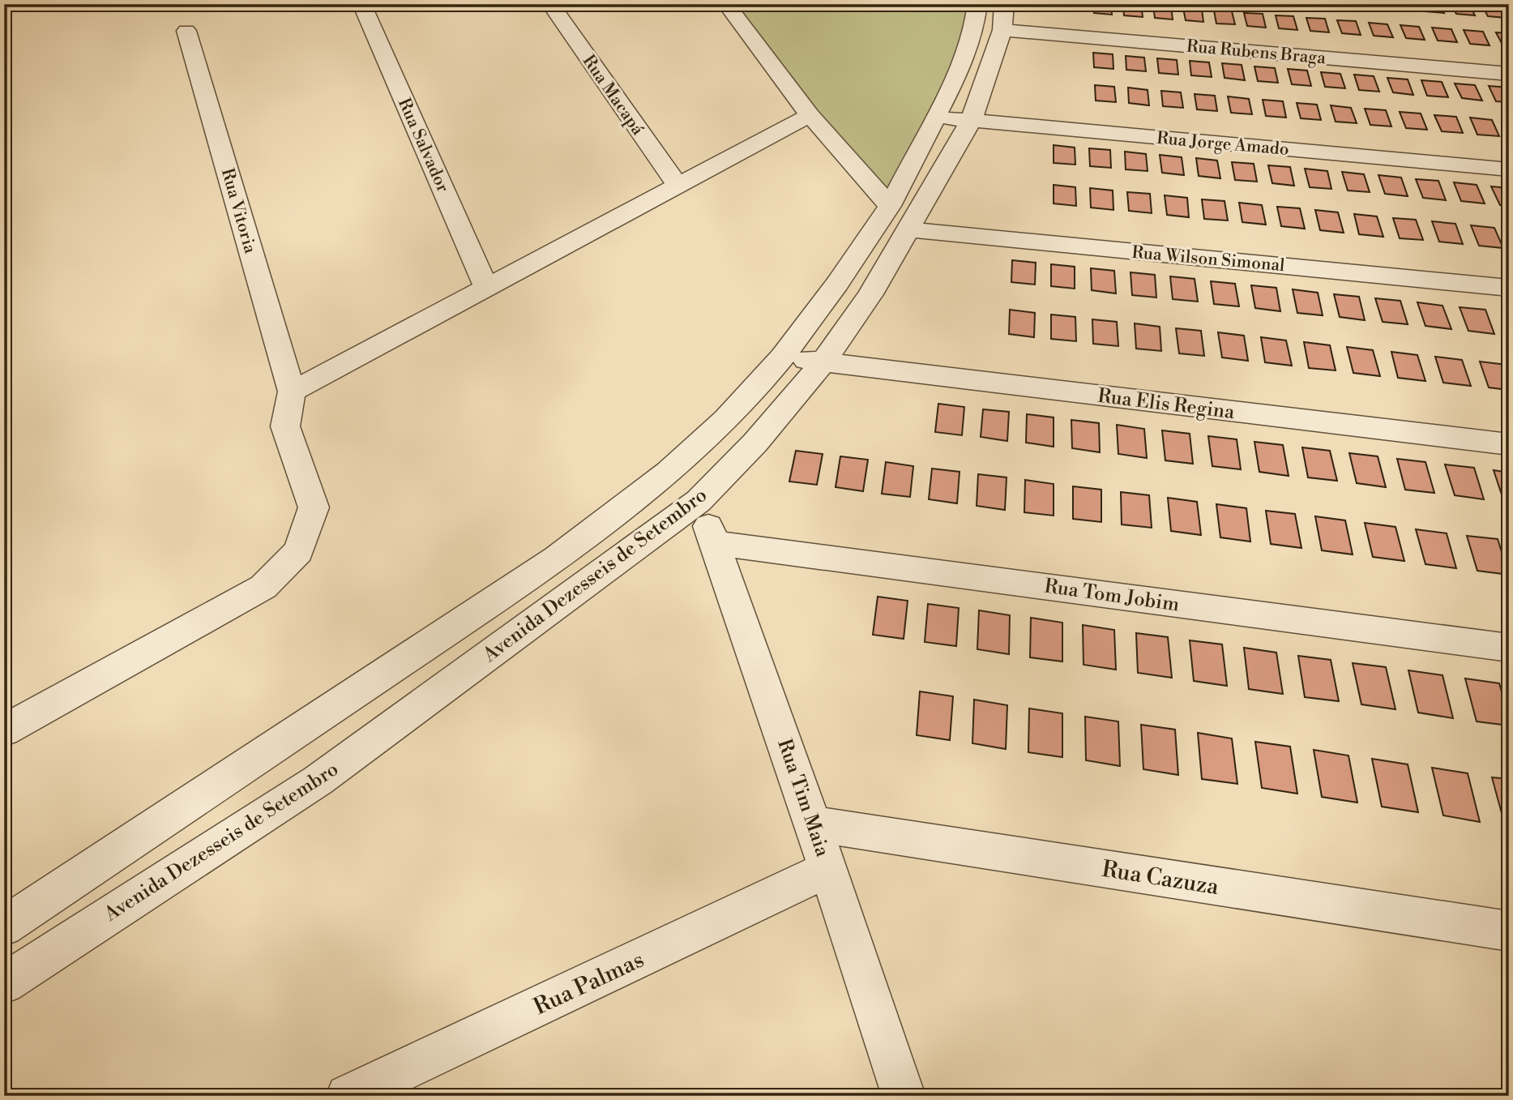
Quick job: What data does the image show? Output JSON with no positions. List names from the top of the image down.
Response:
{
  "streets": {
    "street": [
      "Rua Rubens Braga",
      "Rua Macapá",
      "Rua Jorge Amado",
      "Rua Salvador",
      "Rua Vitoria",
      "Rua Wilson Simonal",
      "Rua Elis Regina",
      "Avenida Dezesseis de Setembro",
      "Rua Tom Jobim",
      "Rua Tim Maia",
      "Rua Cazuza",
      "Rua Palmas"
    ]
  },
  "crossings": [
    ["Rua Rubens Braga", "Avenida Dezesseis de Setembro"],
    ["Rua Jorge Amado", "Avenida Dezesseis de Setembro"],
    ["Rua Wilson Simonal", "Avenida Dezesseis de Setembro"],
    ["Rua Elis Regina", "Avenida Dezesseis de Setembro"],
    ["Avenida Dezesseis de Setembro", "Rua Tim Maia"],
    ["Rua Tom Jobim", "Rua Tim Maia"],
    ["Rua Tim Maia", "Rua Cazuza"],
    ["Rua Tim Maia", "Rua Palmas"]
  ]
}
